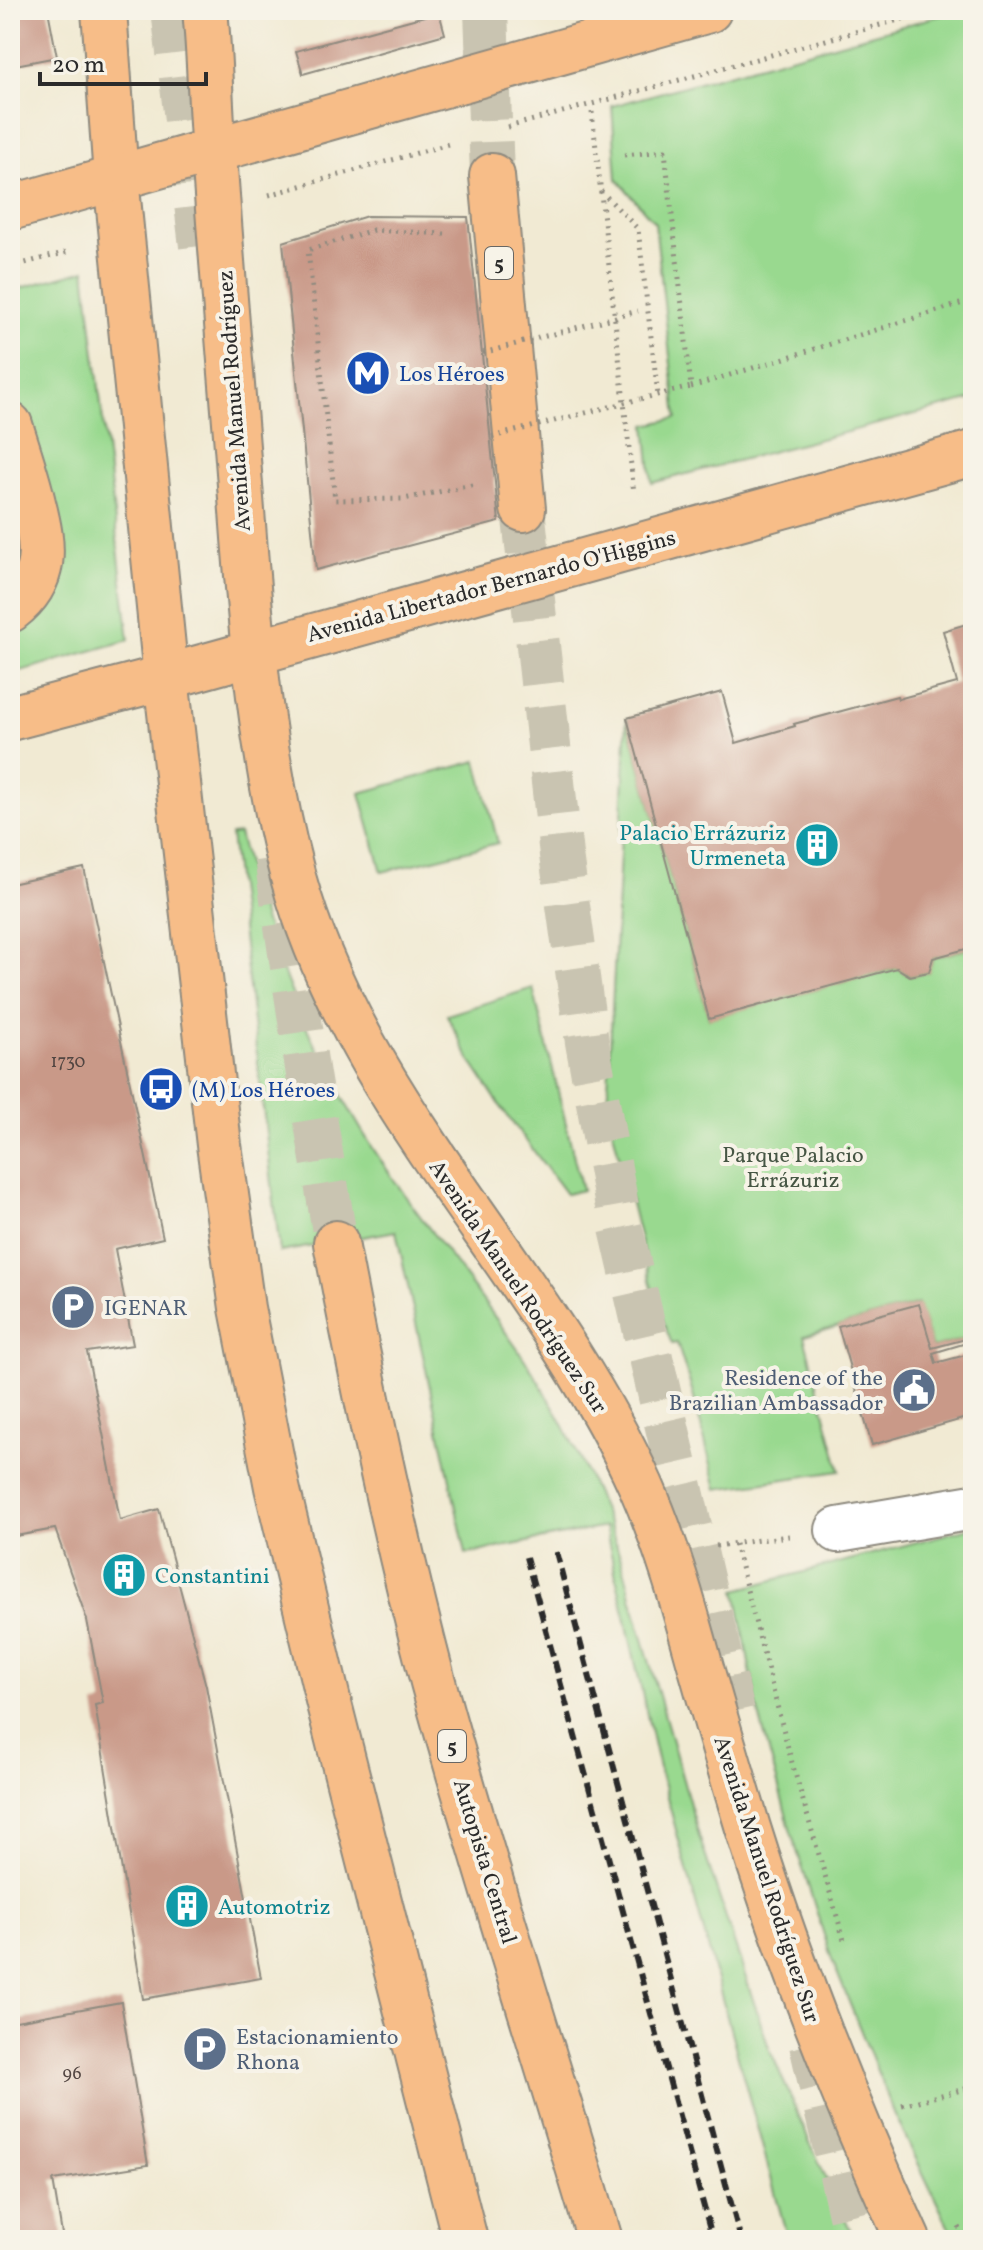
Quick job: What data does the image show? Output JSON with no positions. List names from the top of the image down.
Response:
{
  "streets": {
    "main road": [
      "5",
      "Avenida Manuel Rodríguez",
      "Avenida Libertador Bernardo O'Higgins",
      "Avenida Manuel Rodríguez Sur",
      "Autopista Central"
    ]
  },
  "crossings": [
    ["Avenida Manuel Rodríguez", "Avenida Libertador Bernardo O'Higgins"],
    ["Avenida Manuel Rodríguez", "Avenida Manuel Rodríguez Sur"],
    ["Avenida Libertador Bernardo O'Higgins", "Avenida Manuel Rodríguez Sur"]
  ],
  "parks": ["Parque Palacio Errázuriz"],
  "places": {
    "metro station": ["Los Héroes"],
    "building": ["Palacio Errázuriz Urmeneta", "Constantini", "Automotriz"],
    "bus stop": ["(M) Los Héroes"],
    "parking": ["IGENAR", "Estacionamiento Rhona"],
    "public building": ["Residence of the Brazilian Ambassador"]
  },
  "house_numbers": ["1730", "96"],
  "scale_bar": "20 m"
}
